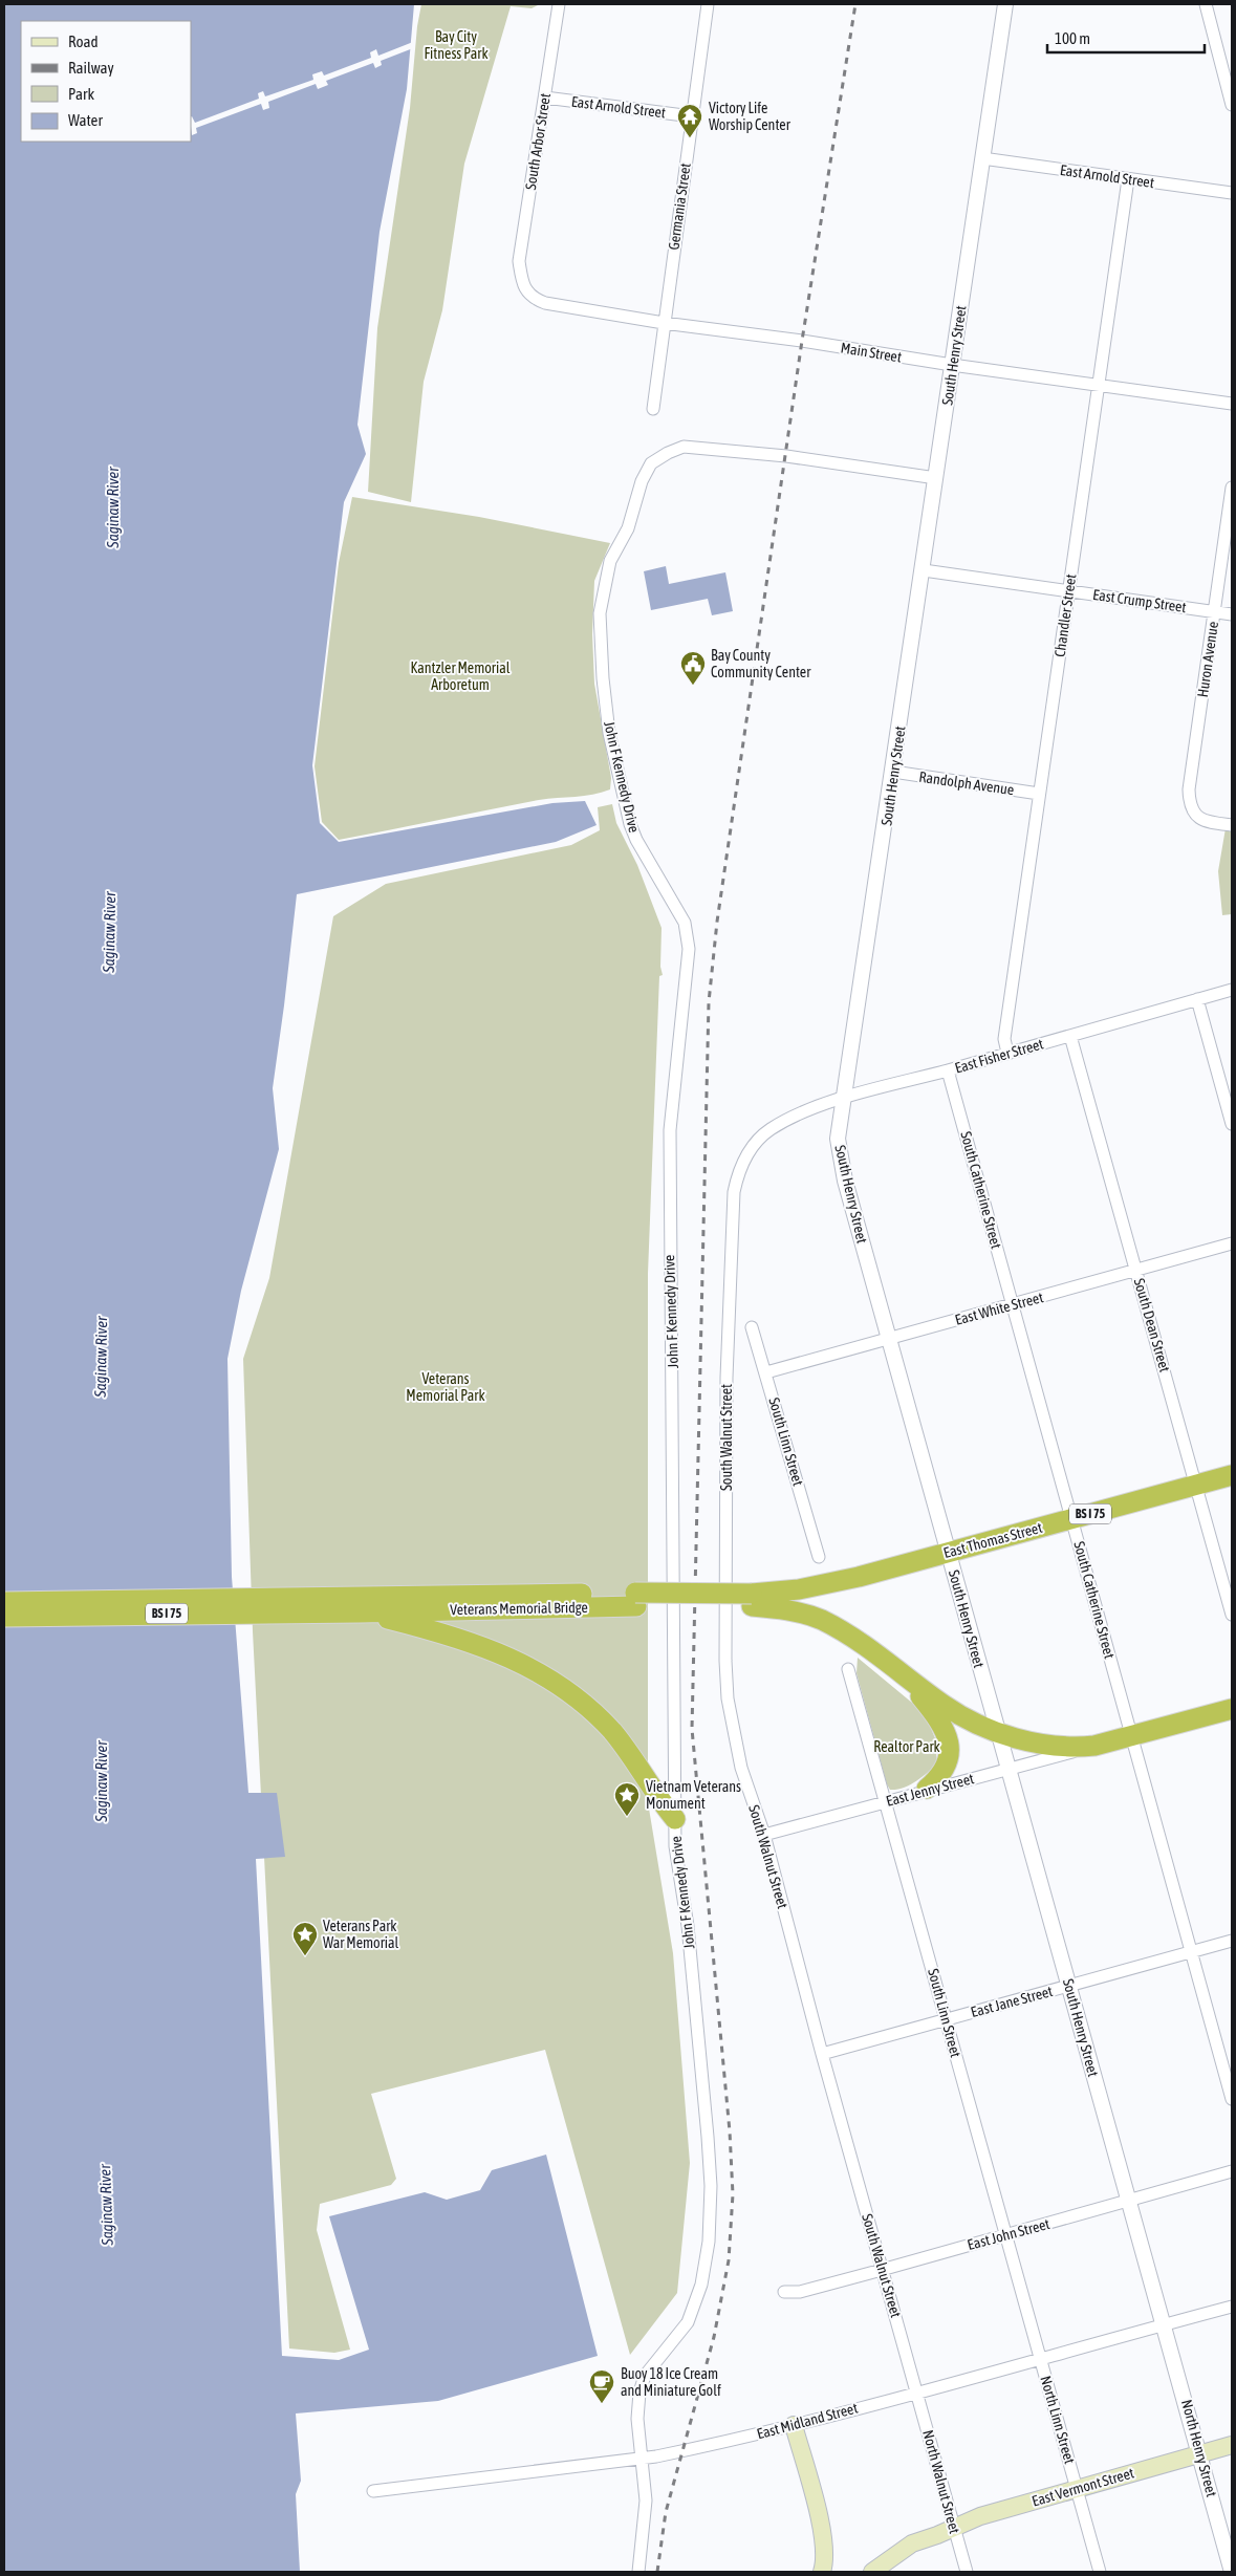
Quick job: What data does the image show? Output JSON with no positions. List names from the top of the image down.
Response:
{
  "streets": {
    "highway": [
      "BS I 75",
      "East Thomas Street",
      "Veterans Memorial Bridge",
      "East Jenny Street"
    ],
    "main road": ["East Vermont Street"],
    "street": [
      "East Arnold Street",
      "South Arbor Street",
      "Germania Street",
      "Main Street",
      "South Henry Street",
      "East Crump Street",
      "Chandler Street",
      "Huron Avenue",
      "John F Kennedy Drive",
      "Randolph Avenue",
      "East Fisher Street",
      "South Catherine Street",
      "East White Street",
      "South Dean Street",
      "South Walnut Street",
      "South Linn Street",
      "East Jane Street",
      "East John Street",
      "North Linn Street",
      "East Midland Street",
      "North Henry Street",
      "North Walnut Street"
    ]
  },
  "crossings": [
    ["East Arnold Street", "South Arbor Street"],
    ["East Arnold Street", "Germania Street"],
    ["East Arnold Street", "South Henry Street"],
    ["East Arnold Street", "Chandler Street"],
    ["South Arbor Street", "Main Street"],
    ["Germania Street", "Main Street"],
    ["Main Street", "South Henry Street"],
    ["Main Street", "Chandler Street"],
    ["South Henry Street", "East Crump Street"],
    ["South Henry Street", "John F Kennedy Drive"],
    ["South Henry Street", "Randolph Avenue"],
    ["South Henry Street", "East Fisher Street"],
    ["South Henry Street", "East White Street"],
    ["South Henry Street", "East Thomas Street"],
    ["South Henry Street", "Veterans Memorial Bridge"],
    ["South Henry Street", "East Jenny Street"],
    ["South Henry Street", "East Jane Street"],
    ["South Henry Street", "East John Street"],
    ["South Henry Street", "East Midland Street"],
    ["South Henry Street", "North Henry Street"],
    ["East Crump Street", "Chandler Street"],
    ["East Crump Street", "Huron Avenue"],
    ["Chandler Street", "Randolph Avenue"],
    ["Chandler Street", "East Fisher Street"],
    ["John F Kennedy Drive", "East Midland Street"],
    ["East Fisher Street", "South Catherine Street"],
    ["East Fisher Street", "South Dean Street"],
    ["East Fisher Street", "South Walnut Street"],
    ["South Catherine Street", "East White Street"],
    ["South Catherine Street", "East Thomas Street"],
    ["South Catherine Street", "East Jenny Street"],
    ["South Catherine Street", "East Jane Street"],
    ["East White Street", "South Dean Street"],
    ["East White Street", "South Linn Street"],
    ["South Dean Street", "East Thomas Street"],
    ["South Walnut Street", "East Jenny Street"],
    ["South Walnut Street", "East Jane Street"],
    ["South Walnut Street", "East John Street"],
    ["South Walnut Street", "East Midland Street"],
    ["South Walnut Street", "North Walnut Street"],
    ["South Linn Street", "East Jenny Street"],
    ["South Linn Street", "East Jane Street"],
    ["South Linn Street", "East John Street"],
    ["South Linn Street", "North Linn Street"],
    ["South Linn Street", "East Midland Street"],
    ["East Thomas Street", "Veterans Memorial Bridge"],
    ["Veterans Memorial Bridge", "East Jenny Street"],
    ["North Linn Street", "East Midland Street"],
    ["North Linn Street", "East Vermont Street"],
    ["East Midland Street", "North Henry Street"],
    ["East Midland Street", "North Walnut Street"],
    ["North Henry Street", "East Vermont Street"],
    ["North Walnut Street", "East Vermont Street"]
  ],
  "water": ["Saginaw River"],
  "parks": [
    "Bay City Fitness Park",
    "Kantzler Memorial Arboretum",
    "Veterans Memorial Park",
    "Realtor Park"
  ],
  "places": {
    "temple": ["Victory Life Worship Center"],
    "public building": ["Bay County Community Center"],
    "place": ["Vietnam Veterans Monument", "Veterans Park War Memorial"],
    "cafe": ["Buoy 18 Ice Cream and Miniature Golf"]
  },
  "legend": [
    "Road",
    "Railway",
    "Park",
    "Water"
  ],
  "scale_bar": "100 m"
}
